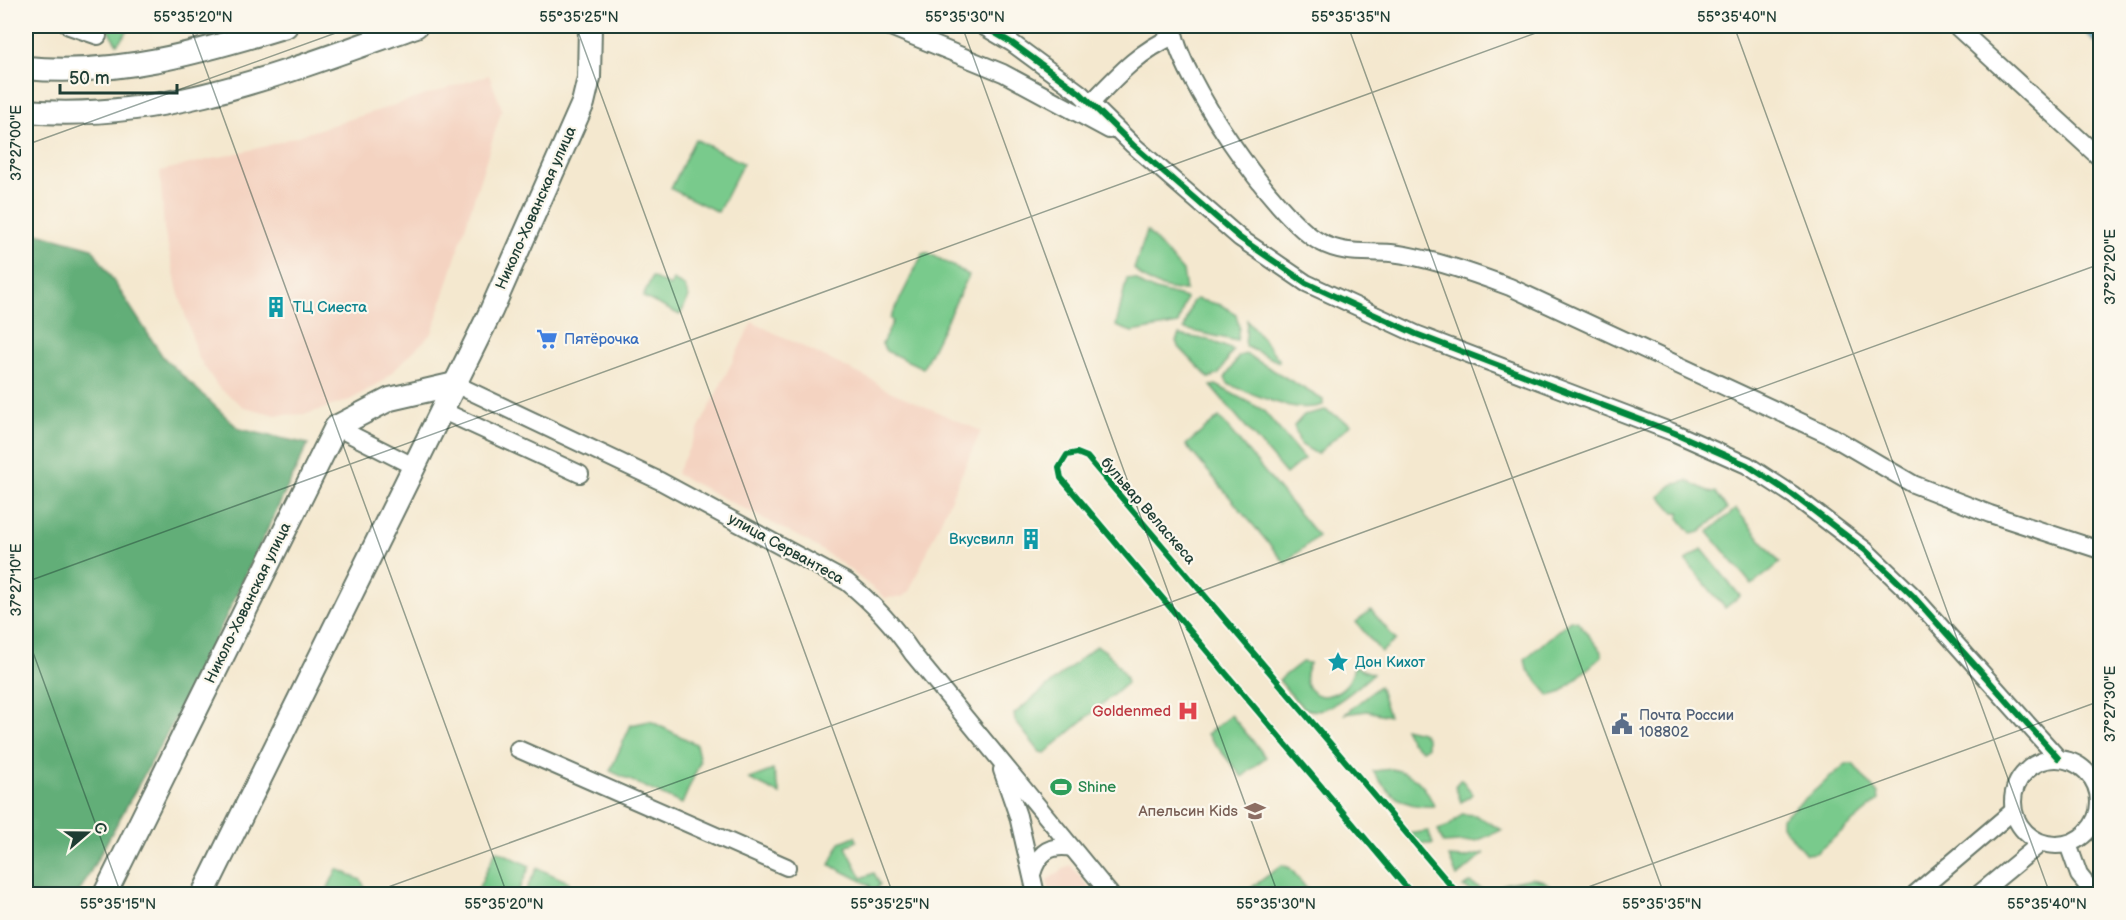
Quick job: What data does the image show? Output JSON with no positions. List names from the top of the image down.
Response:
{
  "streets": {
    "street": ["Николо-Хованская улица", "улица Сервантеса"],
    "cycle path": ["бульвар Веласкеса"]
  },
  "crossings": [
    ["Николо-Хованская улица", "улица Сервантеса"]
  ],
  "places": {
    "building": ["ТЦ Сиеста", "Вкусвилл"],
    "supermarket": ["Пятёрочка"],
    "place": ["Дон Кихот"],
    "hospital": ["Goldenmed"],
    "public building": ["Почта России 108802"],
    "sports": ["Shine"],
    "school or university": ["Апельсин Kids"]
  },
  "scale_bar": "50 m",
  "north": "right",
  "coordinates": [
    "55°35'20\"N",
    "55°35'25\"N",
    "55°35'30\"N",
    "55°35'35\"N",
    "55°35'40\"N",
    "37°27'00\"E",
    "37°27'20\"E",
    "37°27'10\"E",
    "37°27'30\"E",
    "55°35'15\"N"
  ]
}
